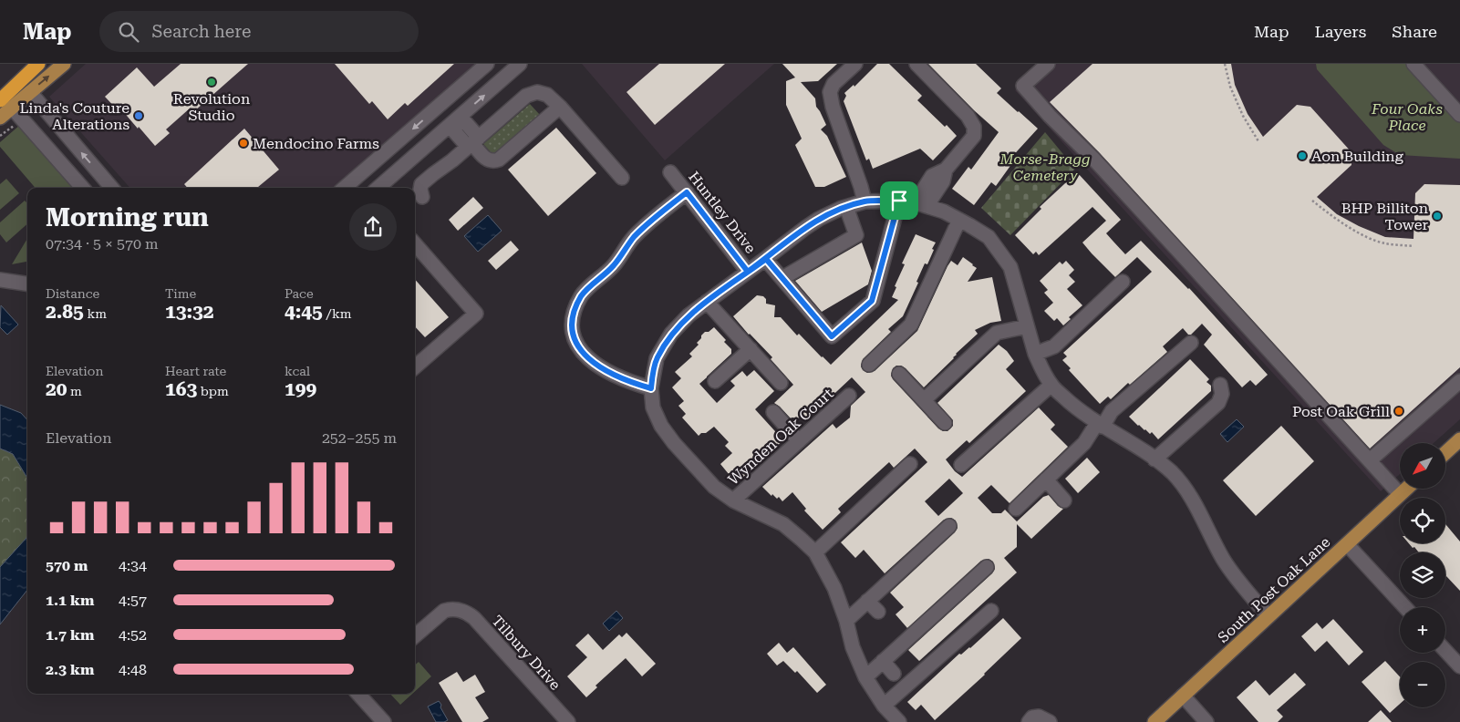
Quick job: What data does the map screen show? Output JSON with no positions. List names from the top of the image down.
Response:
{
  "streets": {
    "main road": ["South Post Oak Lane"],
    "street": ["Huntley Drive", "Wynden Oak Court", "Tilbury Drive"]
  },
  "parks": ["Four Oaks Place", "Morse-Bragg Cemetery"],
  "places": [
    "Revolution Studio",
    "Linda's Couture Alterations",
    "Mendocino Farms",
    "Aon Building",
    "BHP Billiton Tower",
    "Post Oak Grill"
  ],
  "north": "bottom left",
  "page": {
    "header": "Map",
    "search": "Search here",
    "nav": ["Map", "Layers", "Share"],
    "heading": ["Morning run", "07:34 · 5 × 570 m"],
    "stats": [
      ["Distance", "2.85 km"],
      ["Time", "13:32"],
      ["Pace", "4:45 /km"],
      ["Elevation", "20 m"],
      ["Heart rate", "163 bpm"],
      ["kcal", "199"]
    ],
    "chart": ["Elevation", "252–255 m"],
    "map_buttons": ["+", "−"],
    "list": [
      {
        "name": "570 m",
        "note": "4:34"
      },
      {
        "name": "1.1 km",
        "note": "4:57"
      },
      {
        "name": "1.7 km",
        "note": "4:52"
      },
      {
        "name": "2.3 km",
        "note": "4:48"
      }
    ]
  }
}
